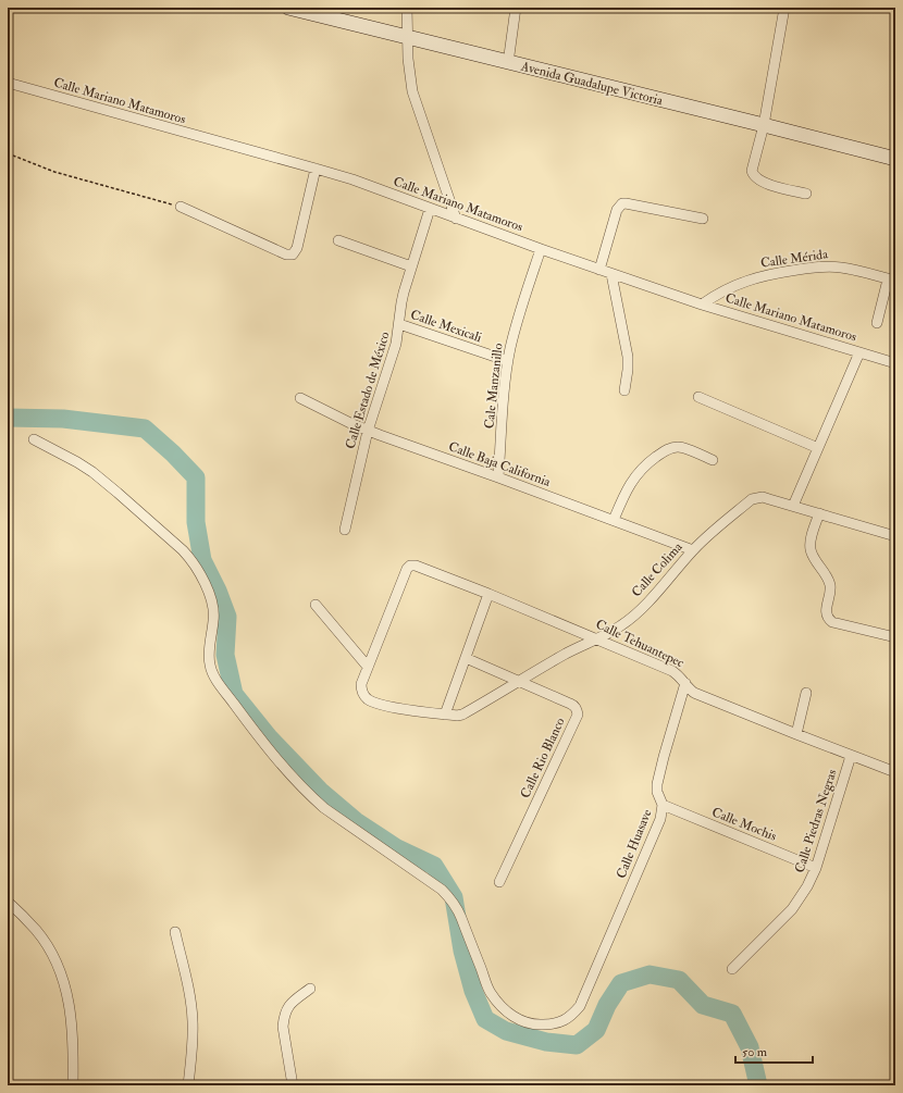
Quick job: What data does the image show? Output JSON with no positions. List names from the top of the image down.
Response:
{
  "streets": {
    "main road": ["Avenida Guadalupe Victoria"],
    "street": [
      "Calle Mariano Matamoros",
      "Calle Mérida",
      "Calle Mexicali",
      "Cale Manzanillo",
      "Calle Estado de México",
      "Calle Baja California",
      "Calle Colima",
      "Calle Tehuantepec",
      "Calle Rio Blanco",
      "Calle Piedras Negras",
      "Calle Mochis",
      "Calle Huasave"
    ]
  },
  "crossings": [
    ["Calle Mariano Matamoros", "Calle Mérida"],
    ["Calle Mariano Matamoros", "Cale Manzanillo"],
    ["Calle Mariano Matamoros", "Calle Estado de México"],
    ["Calle Mexicali", "Cale Manzanillo"],
    ["Calle Mexicali", "Calle Estado de México"],
    ["Cale Manzanillo", "Calle Baja California"],
    ["Calle Estado de México", "Calle Baja California"],
    ["Calle Baja California", "Calle Colima"],
    ["Calle Colima", "Calle Tehuantepec"],
    ["Calle Colima", "Calle Rio Blanco"],
    ["Calle Tehuantepec", "Calle Piedras Negras"],
    ["Calle Tehuantepec", "Calle Huasave"],
    ["Calle Piedras Negras", "Calle Mochis"],
    ["Calle Mochis", "Calle Huasave"]
  ],
  "scale_bar": "50 m"
}
